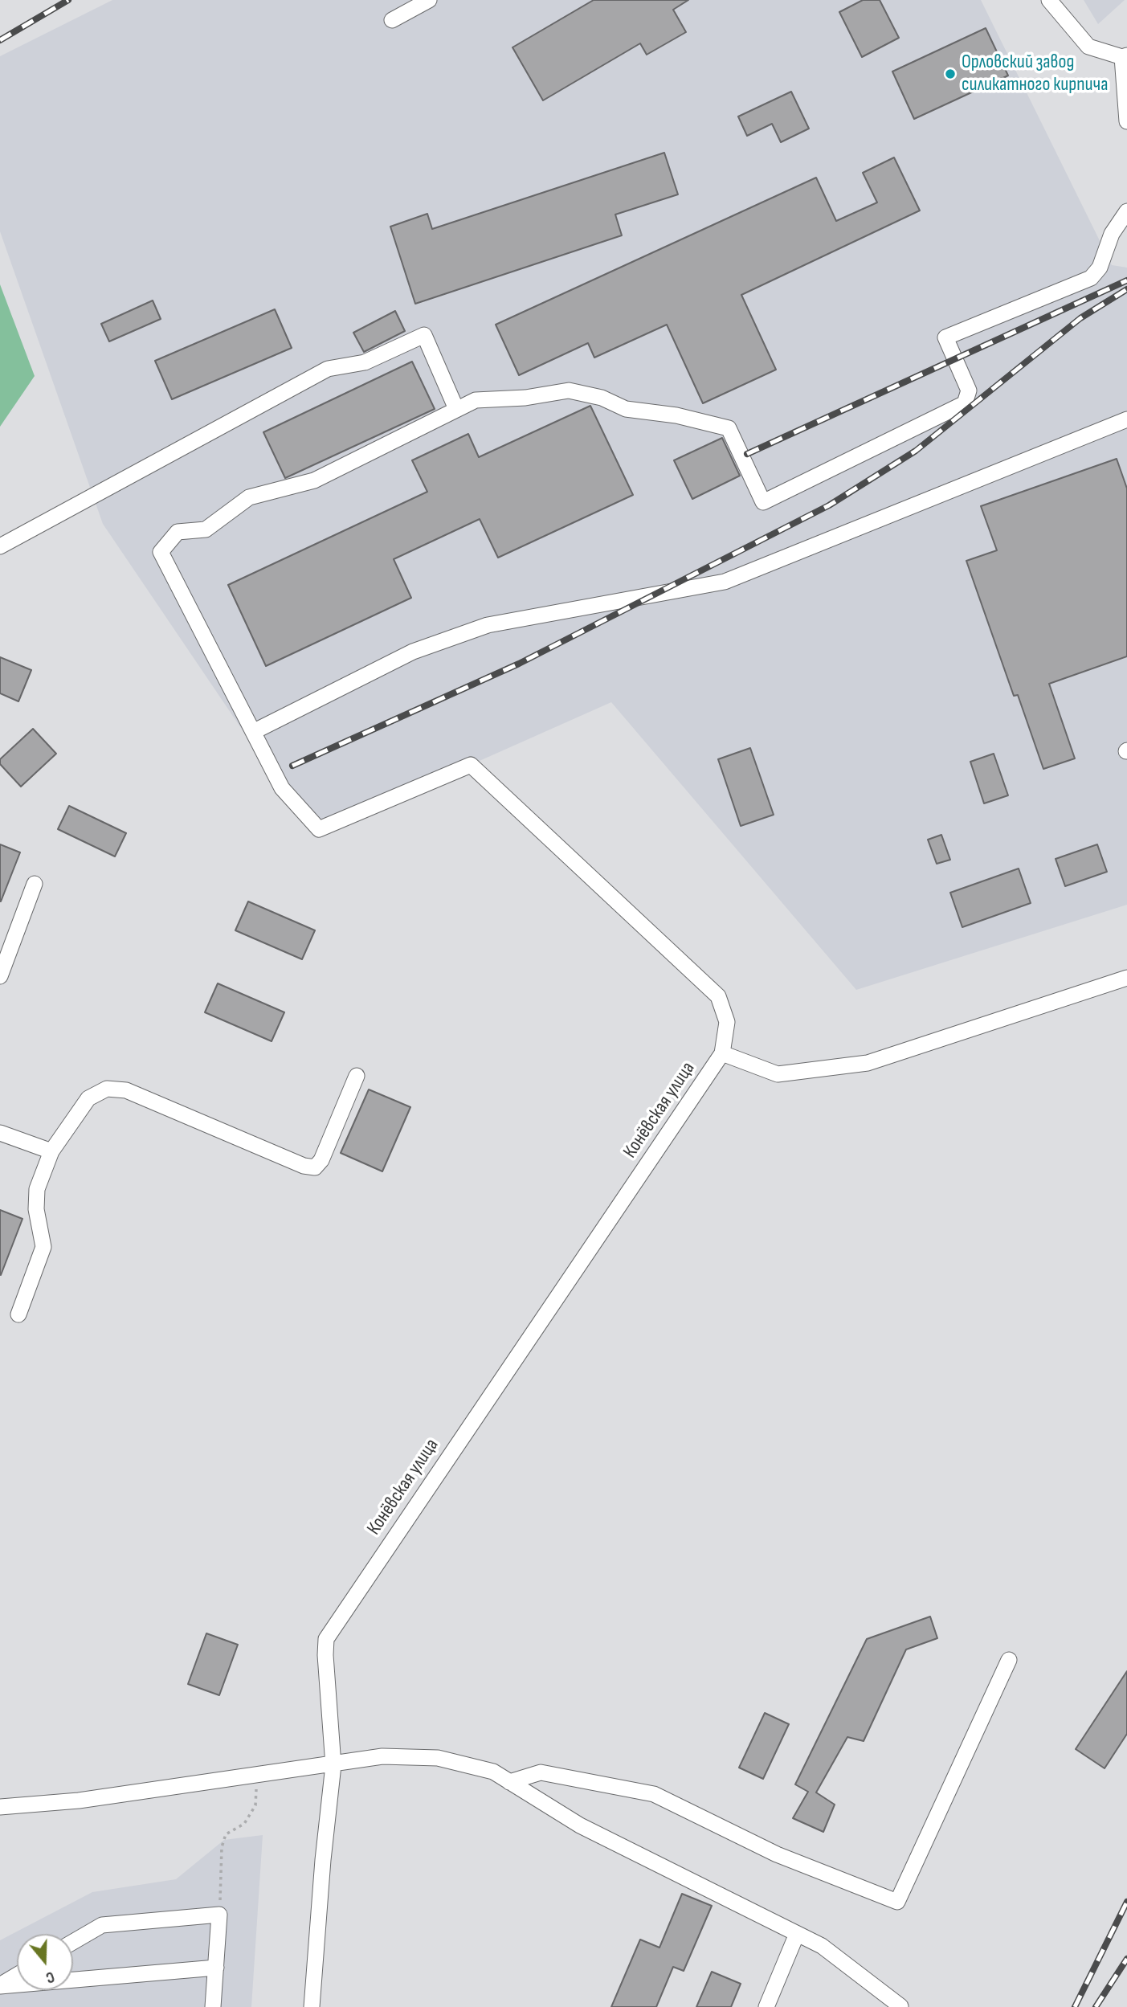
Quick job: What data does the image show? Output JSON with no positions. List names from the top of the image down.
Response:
{
  "streets": {
    "street": ["Конёвская улица"]
  },
  "places": ["Орловский завод силикатного кирпича"],
  "north": "bottom"
}
